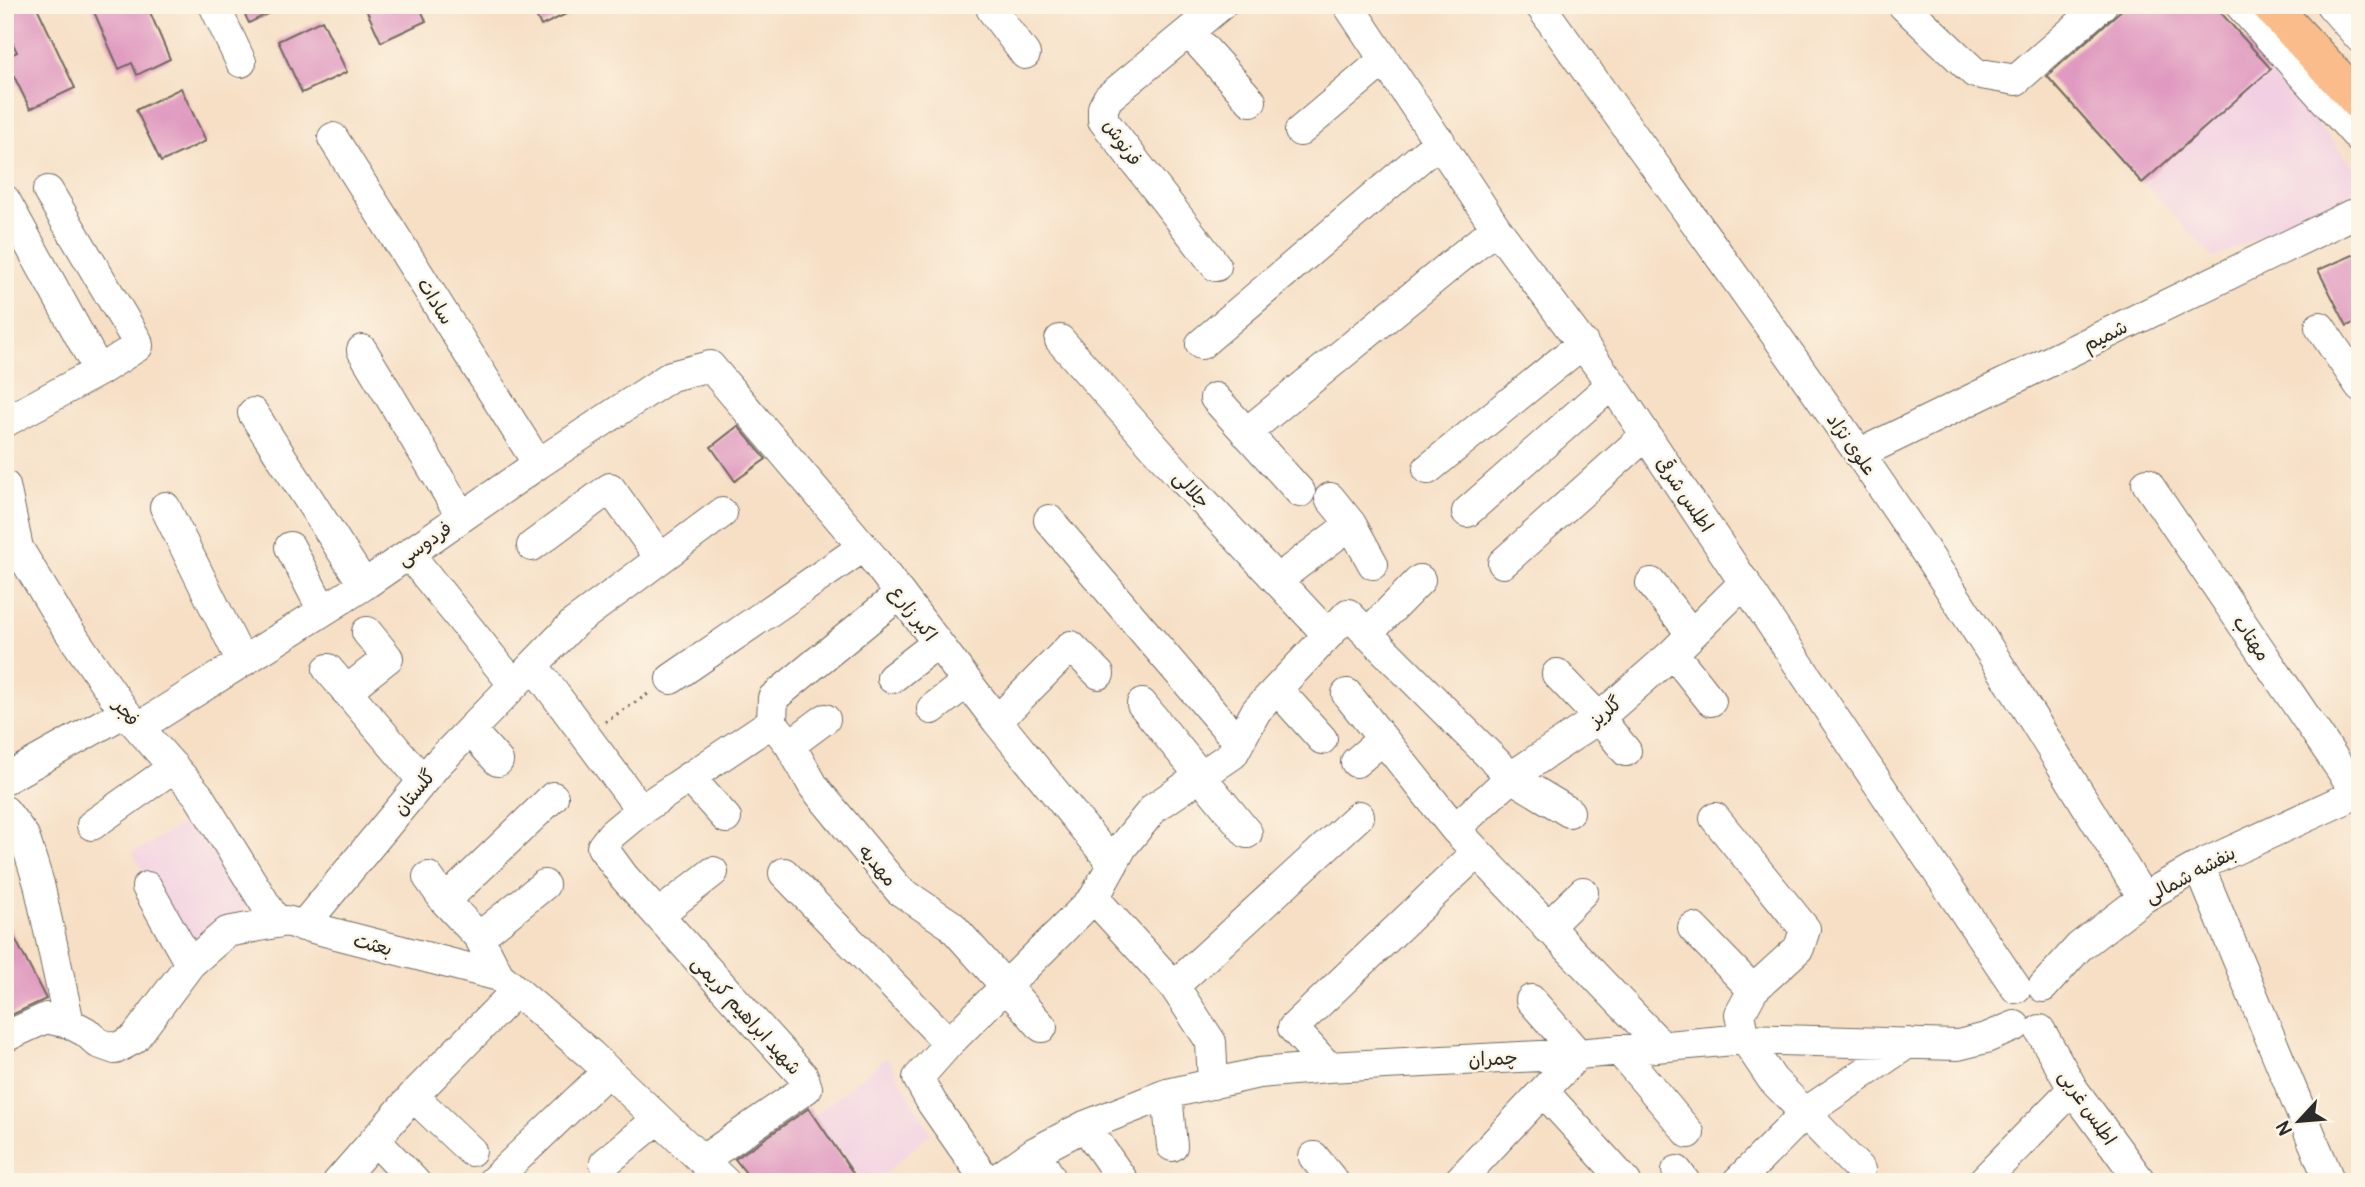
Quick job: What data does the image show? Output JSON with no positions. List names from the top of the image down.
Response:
{
  "streets": {
    "street": [
      "فرنوش",
      "سادات",
      "شمیم",
      "علوی نژاد",
      "جلالی",
      "اطلس شرقی",
      "فردوسی",
      "اکبر زارع",
      "مهتاب",
      "گلریز",
      "فجر",
      "گلستان",
      "مهدیه",
      "بنفشه شمالی",
      "بعثت",
      "شهید ابراهیم کریمی",
      "چمران",
      "اطلس غربی"
    ]
  },
  "crossings": [
    ["سادات", "فردوسی"],
    ["شمیم", "علوی نژاد"],
    ["علوی نژاد", "بنفشه شمالی"],
    ["جلالی", "گلریز"],
    ["اطلس شرقی", "گلریز"],
    ["اطلس شرقی", "بنفشه شمالی"],
    ["اطلس شرقی", "چمران"],
    ["اطلس شرقی", "اطلس غربی"],
    ["فردوسی", "اکبر زارع"],
    ["فردوسی", "فجر"],
    ["مهتاب", "بنفشه شمالی"],
    ["فجر", "گلستان"],
    ["فجر", "بعثت"],
    ["گلستان", "بعثت"],
    ["بنفشه شمالی", "چمران"],
    ["بنفشه شمالی", "اطلس غربی"],
    ["بعثت", "شهید ابراهیم کریمی"],
    ["چمران", "اطلس غربی"]
  ],
  "north": "bottom left"
}
